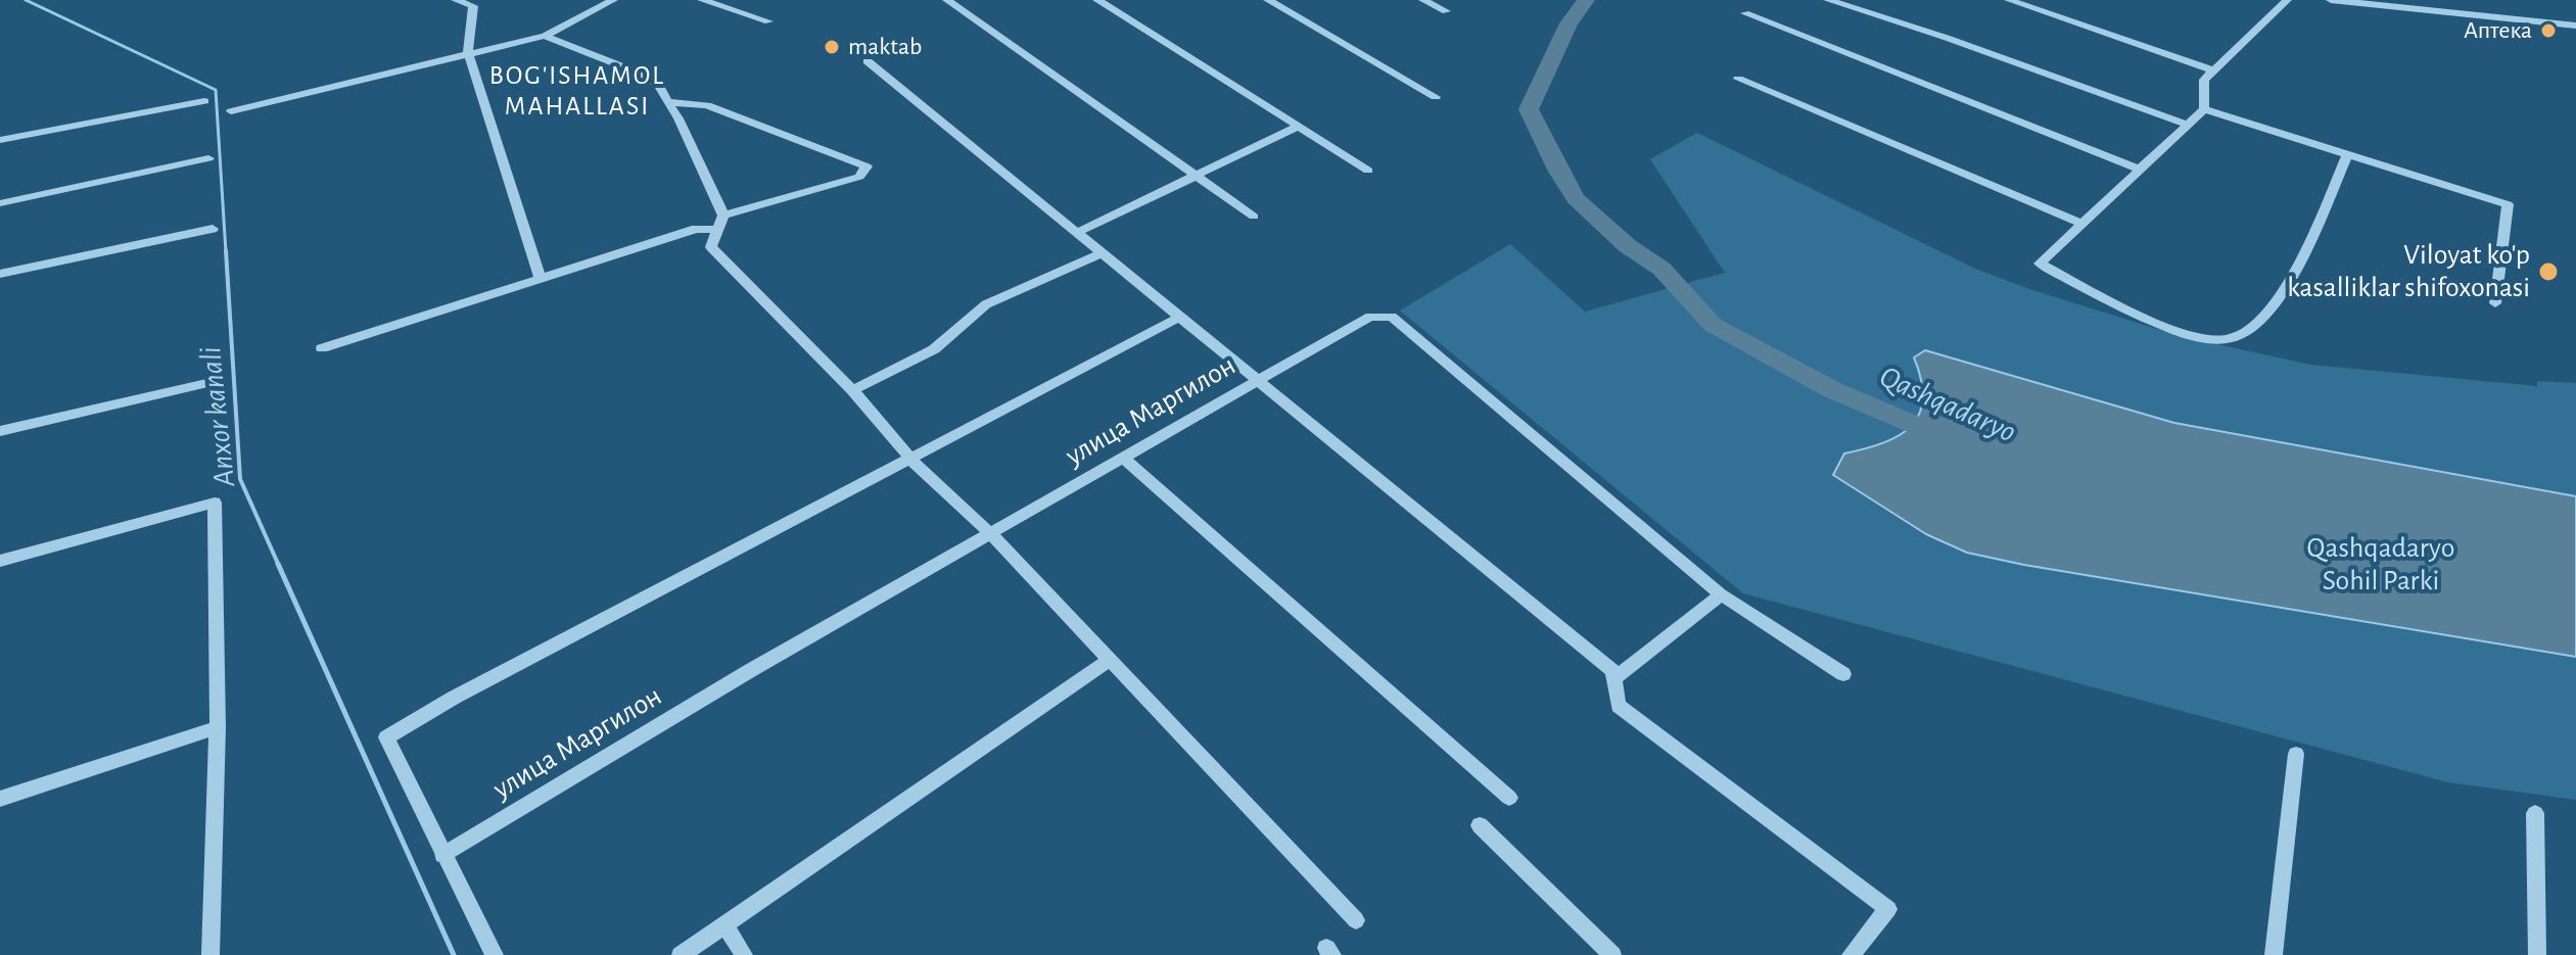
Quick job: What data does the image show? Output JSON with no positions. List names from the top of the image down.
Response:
{
  "streets": {
    "street": ["улица Маргилон"]
  },
  "districts": ["BOG'ISHAMOL MAHALLASI"],
  "water": ["Qashqadaryo", "Anxor kanali"],
  "parks": ["Qashqadaryo Sohil Parki"],
  "places": ["Аптека", "maktab", "Viloyat ko'p kasalliklar shifoxonasi"]
}
